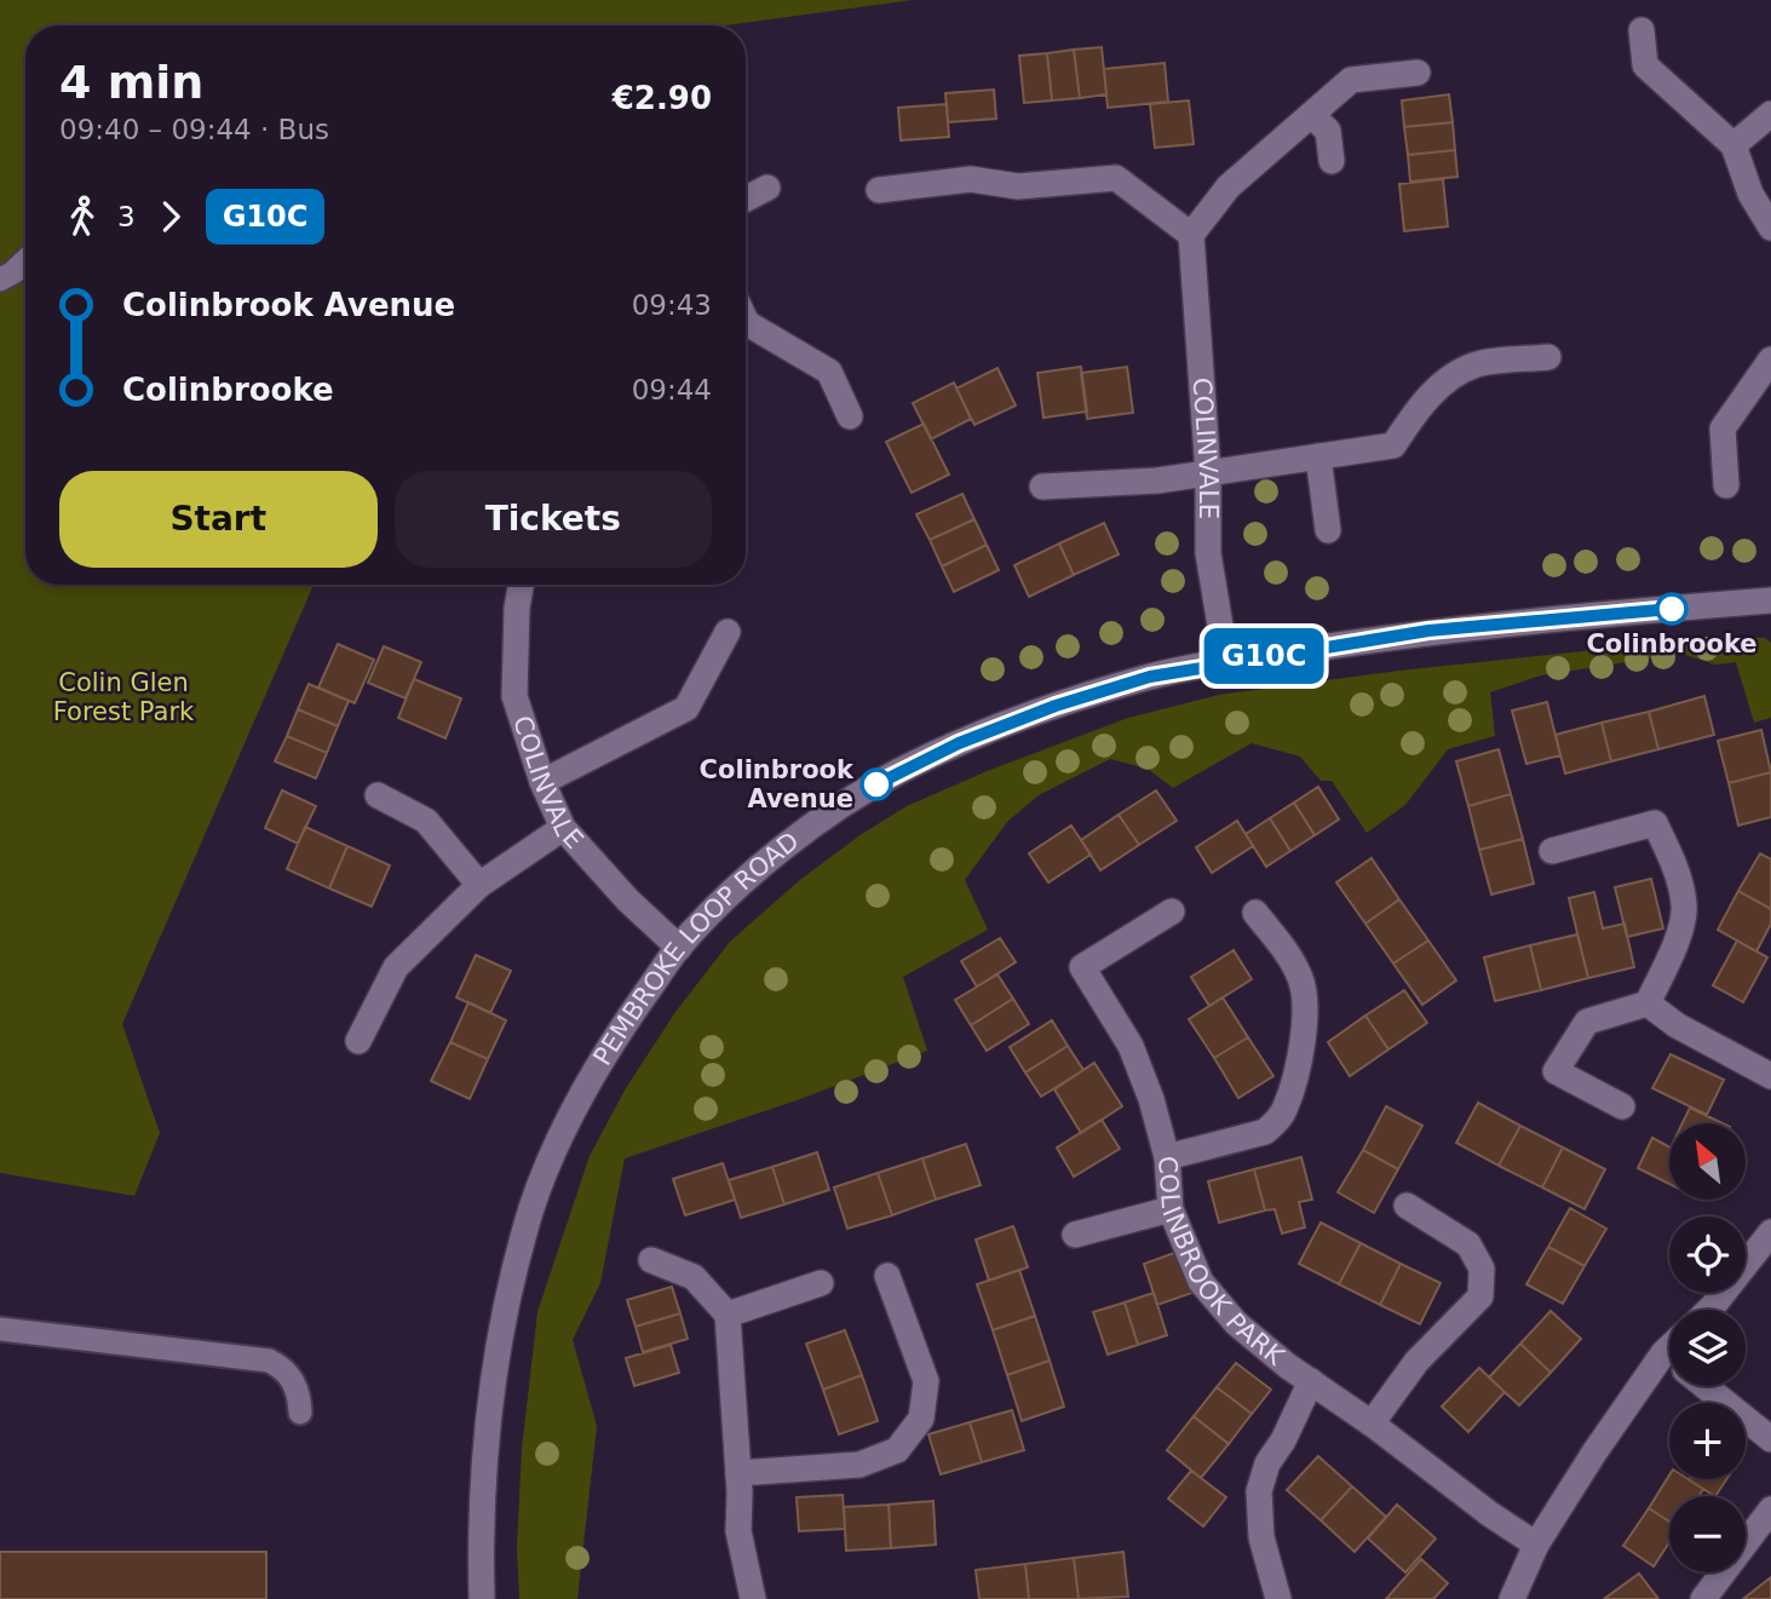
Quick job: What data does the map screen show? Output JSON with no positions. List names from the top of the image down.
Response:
{
  "streets": {
    "street": ["COLINVALE", "PEMBROKE LOOP ROAD", "COLINBROOK PARK"]
  },
  "crossings": [
    ["COLINVALE", "PEMBROKE LOOP ROAD"]
  ],
  "parks": ["Colin Glen Forest Park"],
  "places": ["Colinbrooke", "Colinbrook Avenue"],
  "lines": ["bus line G10C"],
  "north": "top left",
  "page": {
    "on_map": "G10C",
    "heading": ["4 min", "09:40 – 09:44 · Bus", "€2.90"],
    "legs": ["3", "G10C"],
    "list": [
      {
        "name": "Colinbrook Avenue",
        "value": "09:43"
      },
      {
        "name": "Colinbrooke",
        "value": "09:44"
      }
    ],
    "buttons": ["Start", "Tickets"],
    "map_buttons": ["+", "−"]
  }
}
